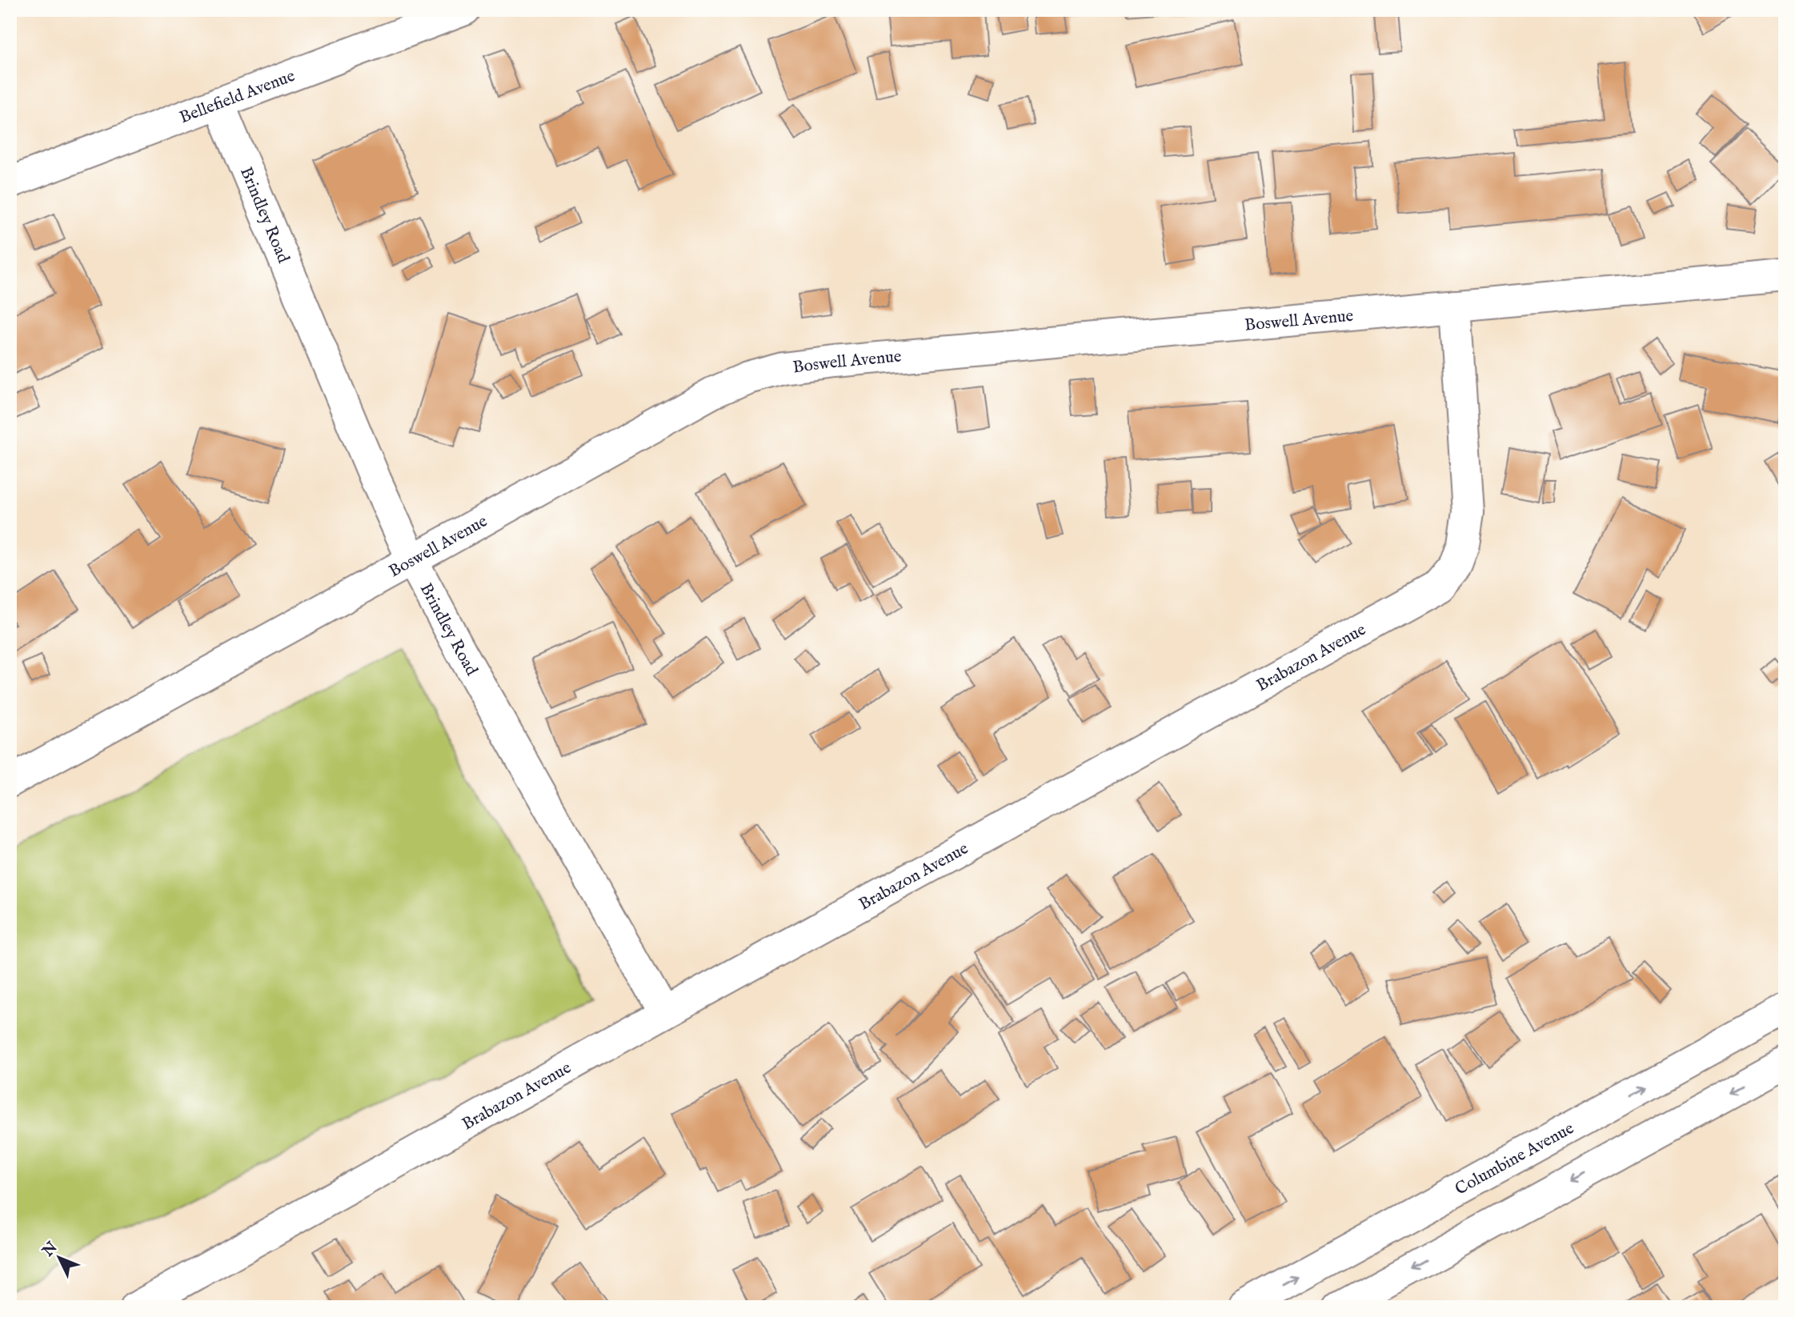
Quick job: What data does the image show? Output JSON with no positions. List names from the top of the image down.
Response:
{
  "streets": {
    "street": [
      "Bellefield Avenue",
      "Brindley Road",
      "Boswell Avenue",
      "Brabazon Avenue",
      "Columbine Avenue"
    ]
  },
  "crossings": [
    ["Bellefield Avenue", "Brindley Road"],
    ["Brindley Road", "Boswell Avenue"],
    ["Brindley Road", "Brabazon Avenue"],
    ["Boswell Avenue", "Brabazon Avenue"]
  ],
  "north": "top left"
}
